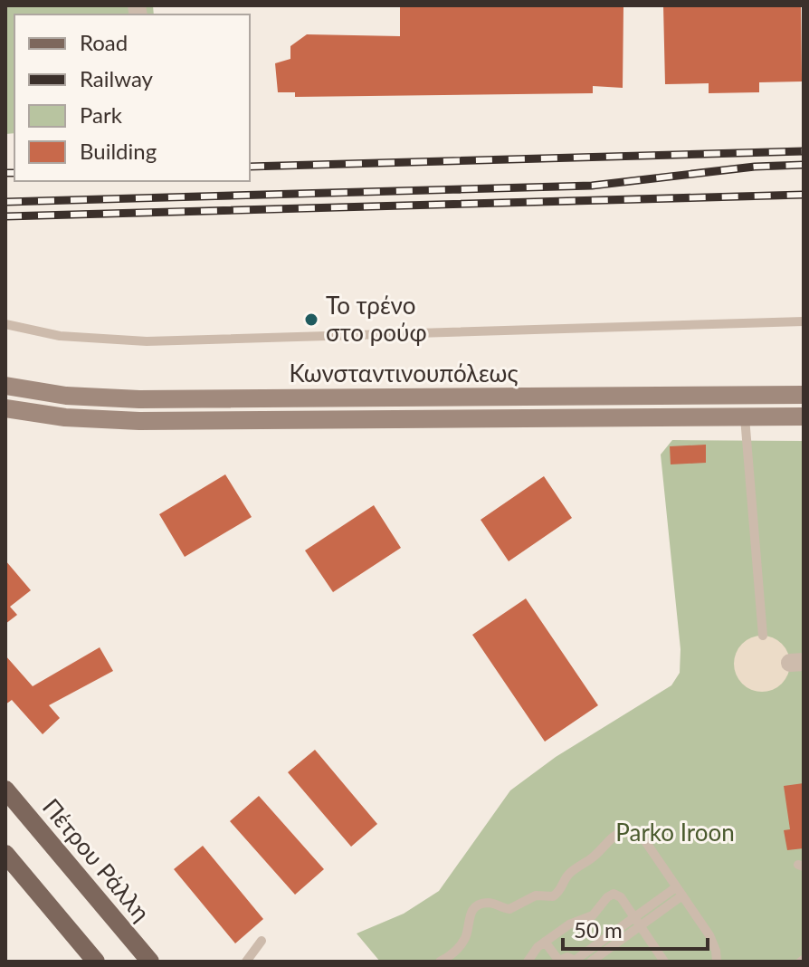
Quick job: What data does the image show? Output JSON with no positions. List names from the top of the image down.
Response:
{
  "streets": {
    "main road": ["Κωνσταντινουπόλεως", "Πέτρου Ράλλη"]
  },
  "parks": ["Parko Iroon"],
  "places": ["Το τρένο στο ρούφ"],
  "legend": [
    "Road",
    "Railway",
    "Park",
    "Building"
  ],
  "scale_bar": "50 m"
}
